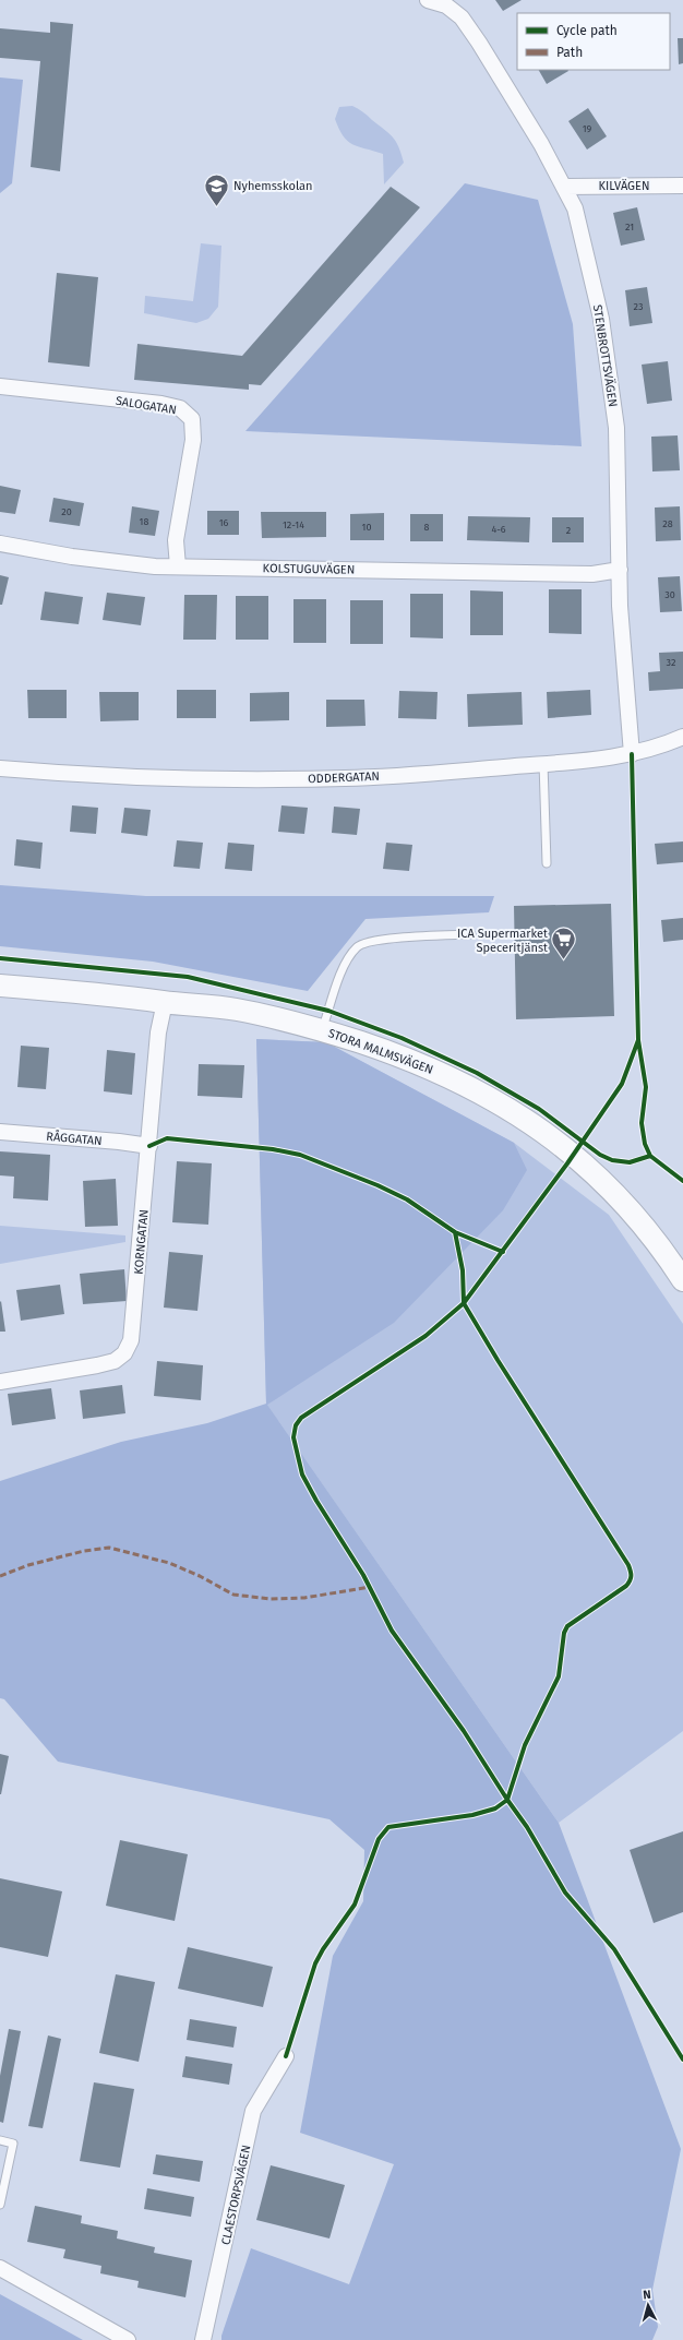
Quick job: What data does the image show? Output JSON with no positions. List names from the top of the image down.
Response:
{
  "streets": {
    "street": [
      "KILVÄGEN",
      "STENBROTTSVÄGEN",
      "SALOGATAN",
      "KOLSTUGUVÄGEN",
      "ODDERGATAN",
      "STORA MALMSVÄGEN",
      "RÅGGATAN",
      "KORNGATAN",
      "CLAESTORPSVÄGEN"
    ]
  },
  "crossings": [
    ["KILVÄGEN", "STENBROTTSVÄGEN"],
    ["STENBROTTSVÄGEN", "KOLSTUGUVÄGEN"],
    ["STENBROTTSVÄGEN", "ODDERGATAN"],
    ["SALOGATAN", "KOLSTUGUVÄGEN"],
    ["STORA MALMSVÄGEN", "KORNGATAN"],
    ["RÅGGATAN", "KORNGATAN"]
  ],
  "places": {
    "school or university": ["Nyhemsskolan"],
    "supermarket": ["ICA Supermarket Speceritjänst"]
  },
  "house_numbers": [
    "19",
    "21",
    "23",
    "20",
    "18",
    "16",
    "28",
    "12-14",
    "10",
    "8",
    "4-6",
    "2",
    "30",
    "32"
  ],
  "legend": ["Cycle path", "Path"],
  "north": "top"
}
